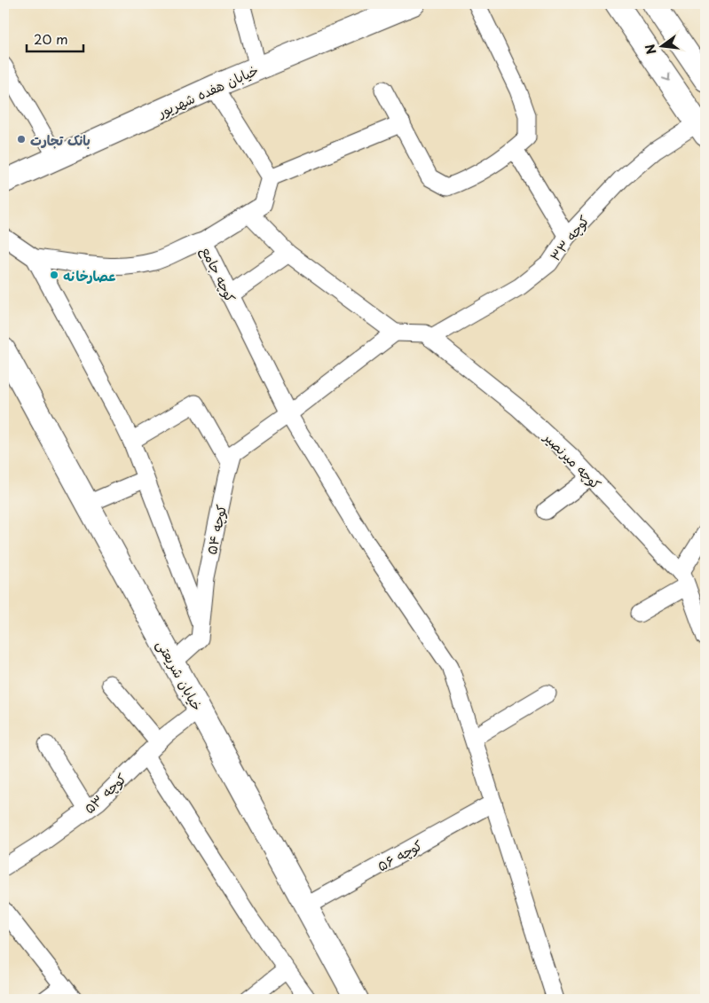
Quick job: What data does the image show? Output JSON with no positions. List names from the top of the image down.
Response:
{
  "streets": {
    "street": [
      "خیابان هفده شهریور",
      "کوچه ۳۳",
      "کوچه جامع",
      "کوچه میرنصیر",
      "کوچه ۵۴",
      "خیابان شریعتی",
      "کوچه ۵۳",
      "کوچه ۵۶"
    ]
  },
  "crossings": [
    ["کوچه ۳۳", "کوچه میرنصیر"],
    ["کوچه جامع", "کوچه ۵۴"],
    ["کوچه جامع", "کوچه ۵۶"],
    ["کوچه میرنصیر", "کوچه ۵۴"],
    ["کوچه ۵۴", "خیابان شریعتی"],
    ["خیابان شریعتی", "کوچه ۵۳"],
    ["خیابان شریعتی", "کوچه ۵۶"]
  ],
  "places": ["بانک تجارت", "عصارخانه"],
  "scale_bar": "20 m",
  "north": "left"
}
